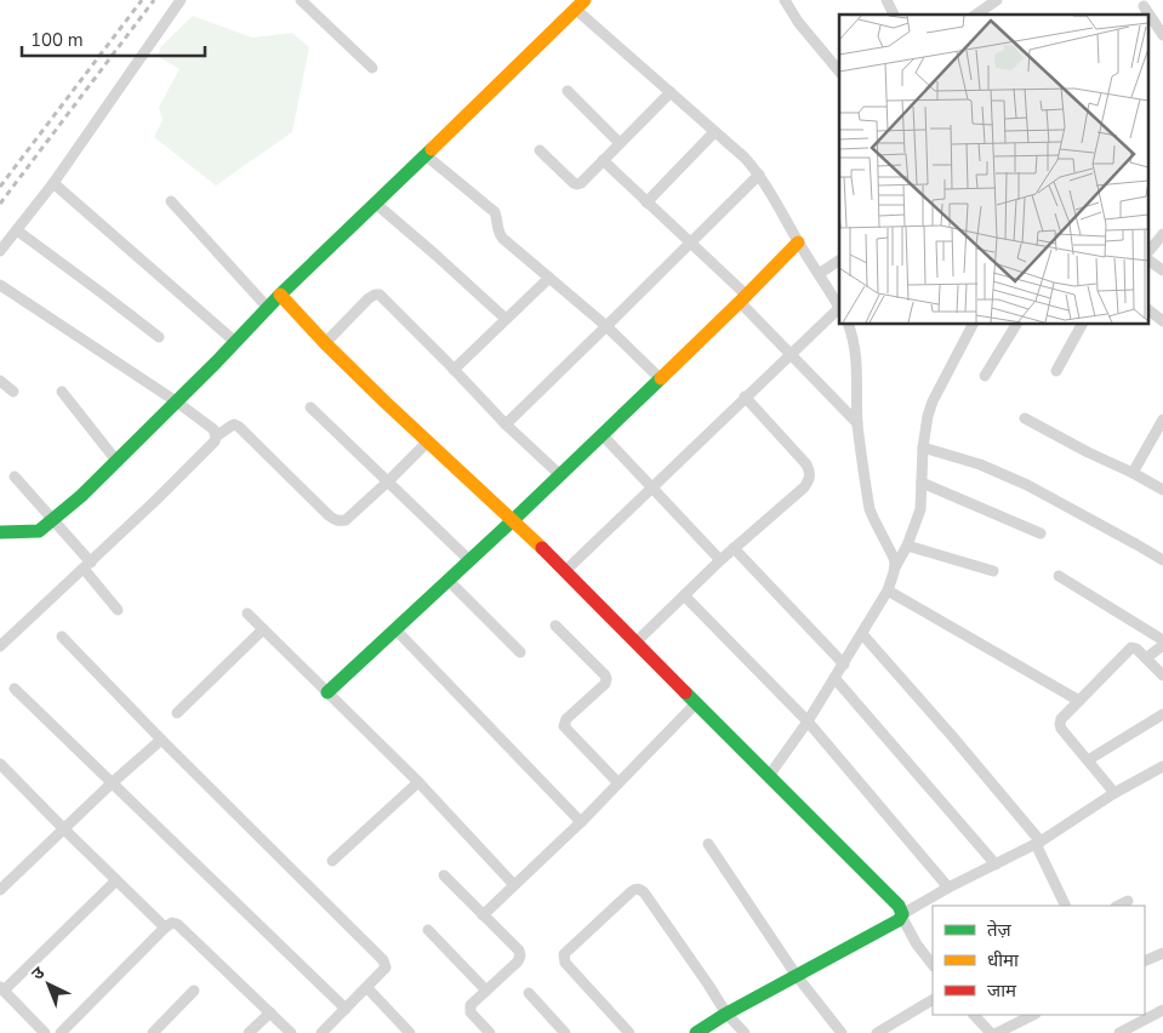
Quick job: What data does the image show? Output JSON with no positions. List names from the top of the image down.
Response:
{
  "legend": ["तेज़", "धीमा", "जाम"],
  "scale_bar": "100 m",
  "north": "top left"
}
